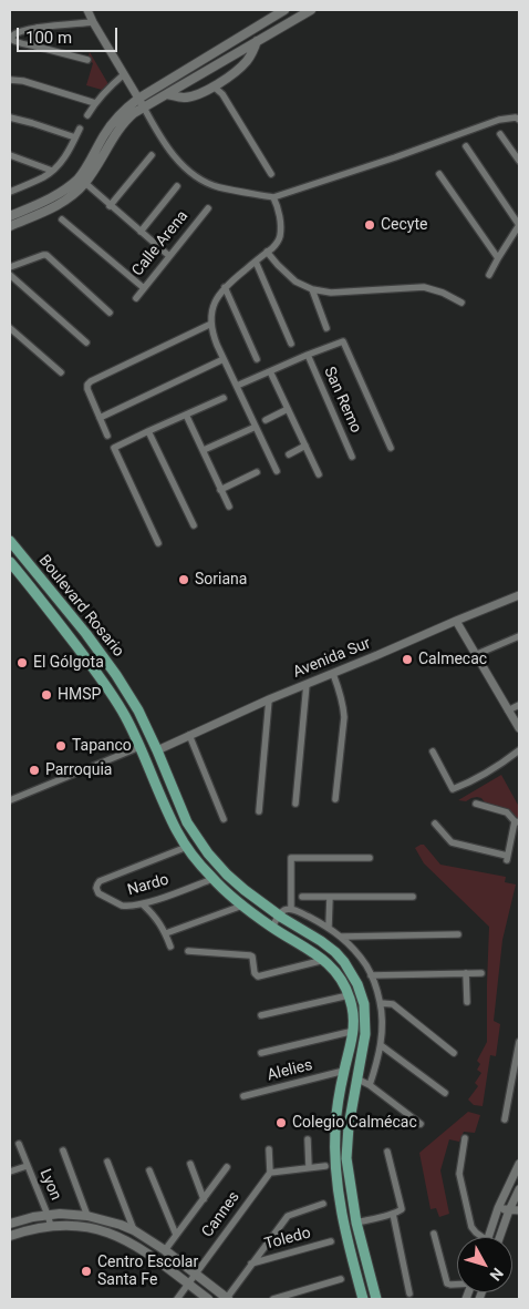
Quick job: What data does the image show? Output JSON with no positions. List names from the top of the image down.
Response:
{
  "streets": {
    "main road": ["Boulevard Rosario"],
    "street": [
      "Calle Arena",
      "San Remo",
      "Avenida Sur",
      "Nardo",
      "Alelies",
      "Lyon",
      "Cannes",
      "Toledo"
    ]
  },
  "crossings": [
    ["Boulevard Rosario", "Avenida Sur"],
    ["Boulevard Rosario", "Nardo"]
  ],
  "places": [
    "Cecyte",
    "Soriana",
    "Calmecac",
    "El Gólgota",
    "HMSP",
    "Tapanco",
    "Parroquia",
    "Colegio Calmécac",
    "Centro Escolar Santa Fe"
  ],
  "scale_bar": "100 m",
  "north": "bottom right"
}
